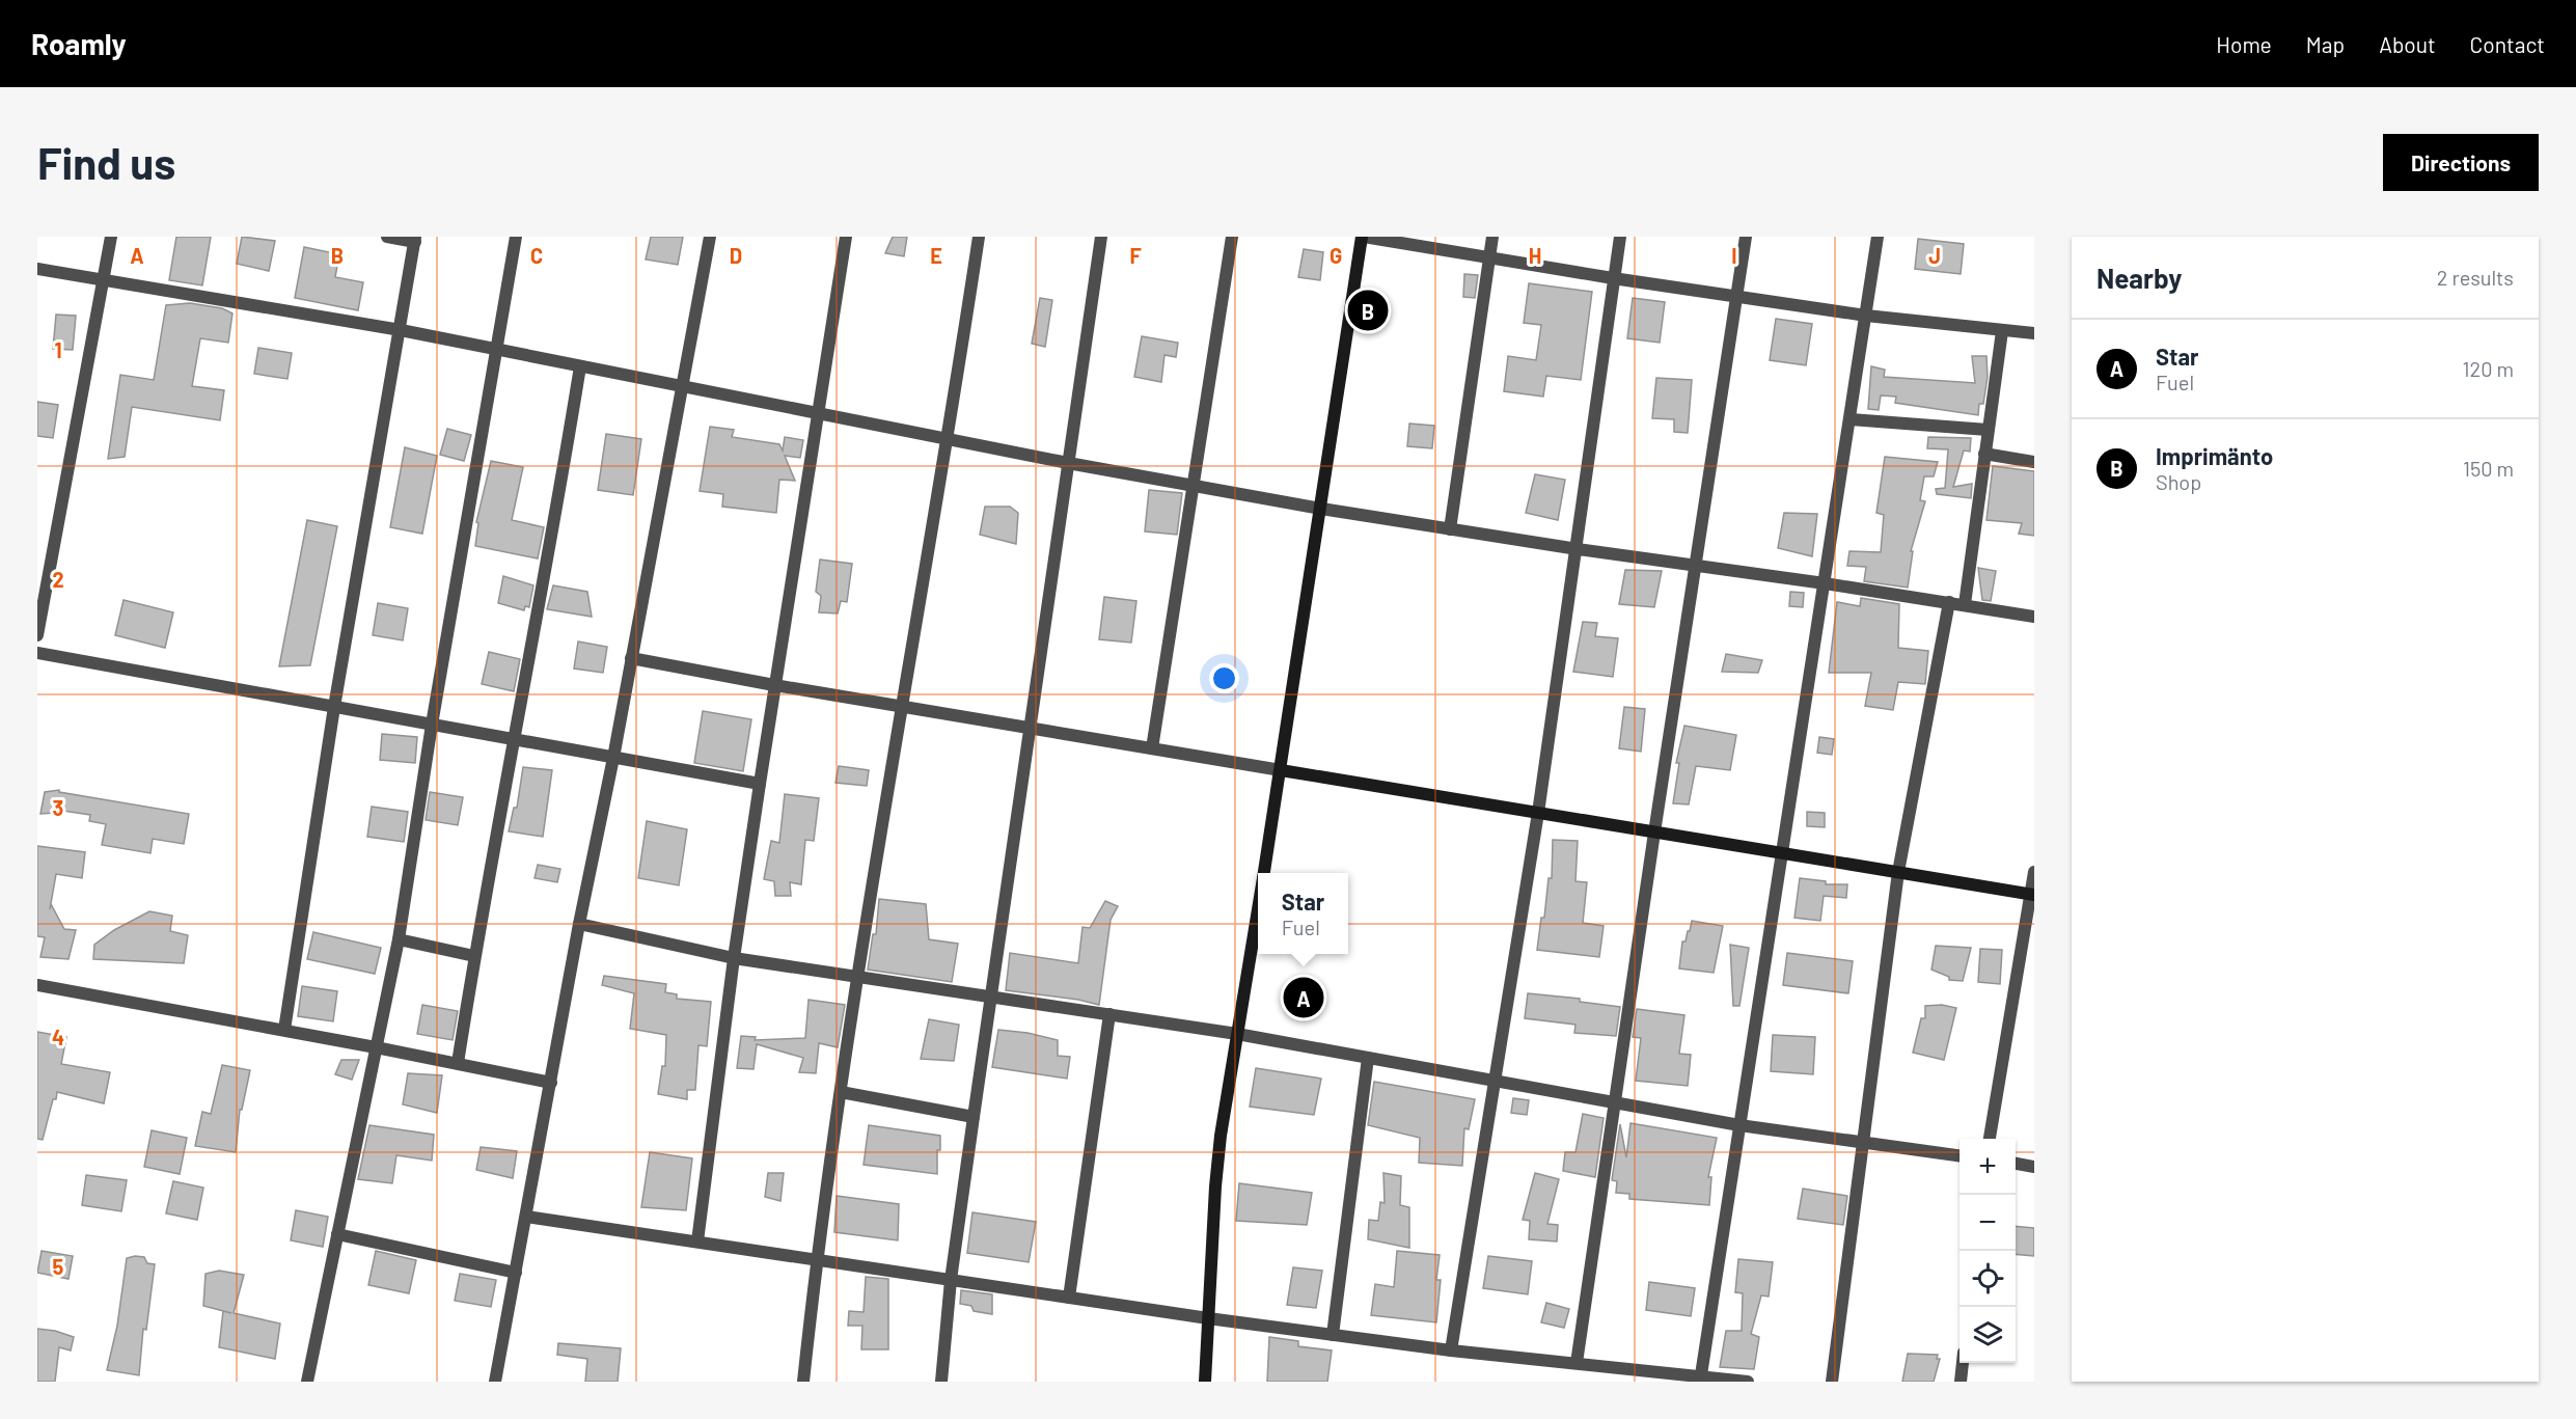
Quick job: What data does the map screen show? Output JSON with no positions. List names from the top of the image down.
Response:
{
  "page": {
    "header": "Roamly",
    "nav": [
      "Home",
      "Map",
      "About",
      "Contact"
    ],
    "buttons": "Directions",
    "title": "Find us",
    "heading": ["Nearby", "2 results"],
    "pins": ["B", "A"],
    "list": [
      {
        "mark": "A",
        "name": "Star",
        "note": "Fuel",
        "value": "120 m"
      },
      {
        "mark": "B",
        "name": "Imprimänto",
        "note": "Shop",
        "value": "150 m"
      }
    ],
    "popup": ["Star", "Fuel"],
    "map_buttons": ["+", "−"]
  },
  "grid": {
    "columns": [
      "A",
      "B",
      "C",
      "D",
      "E",
      "F",
      "G",
      "H",
      "I",
      "J"
    ],
    "rows": [
      "1",
      "2",
      "3",
      "4",
      "5"
    ]
  }
}
